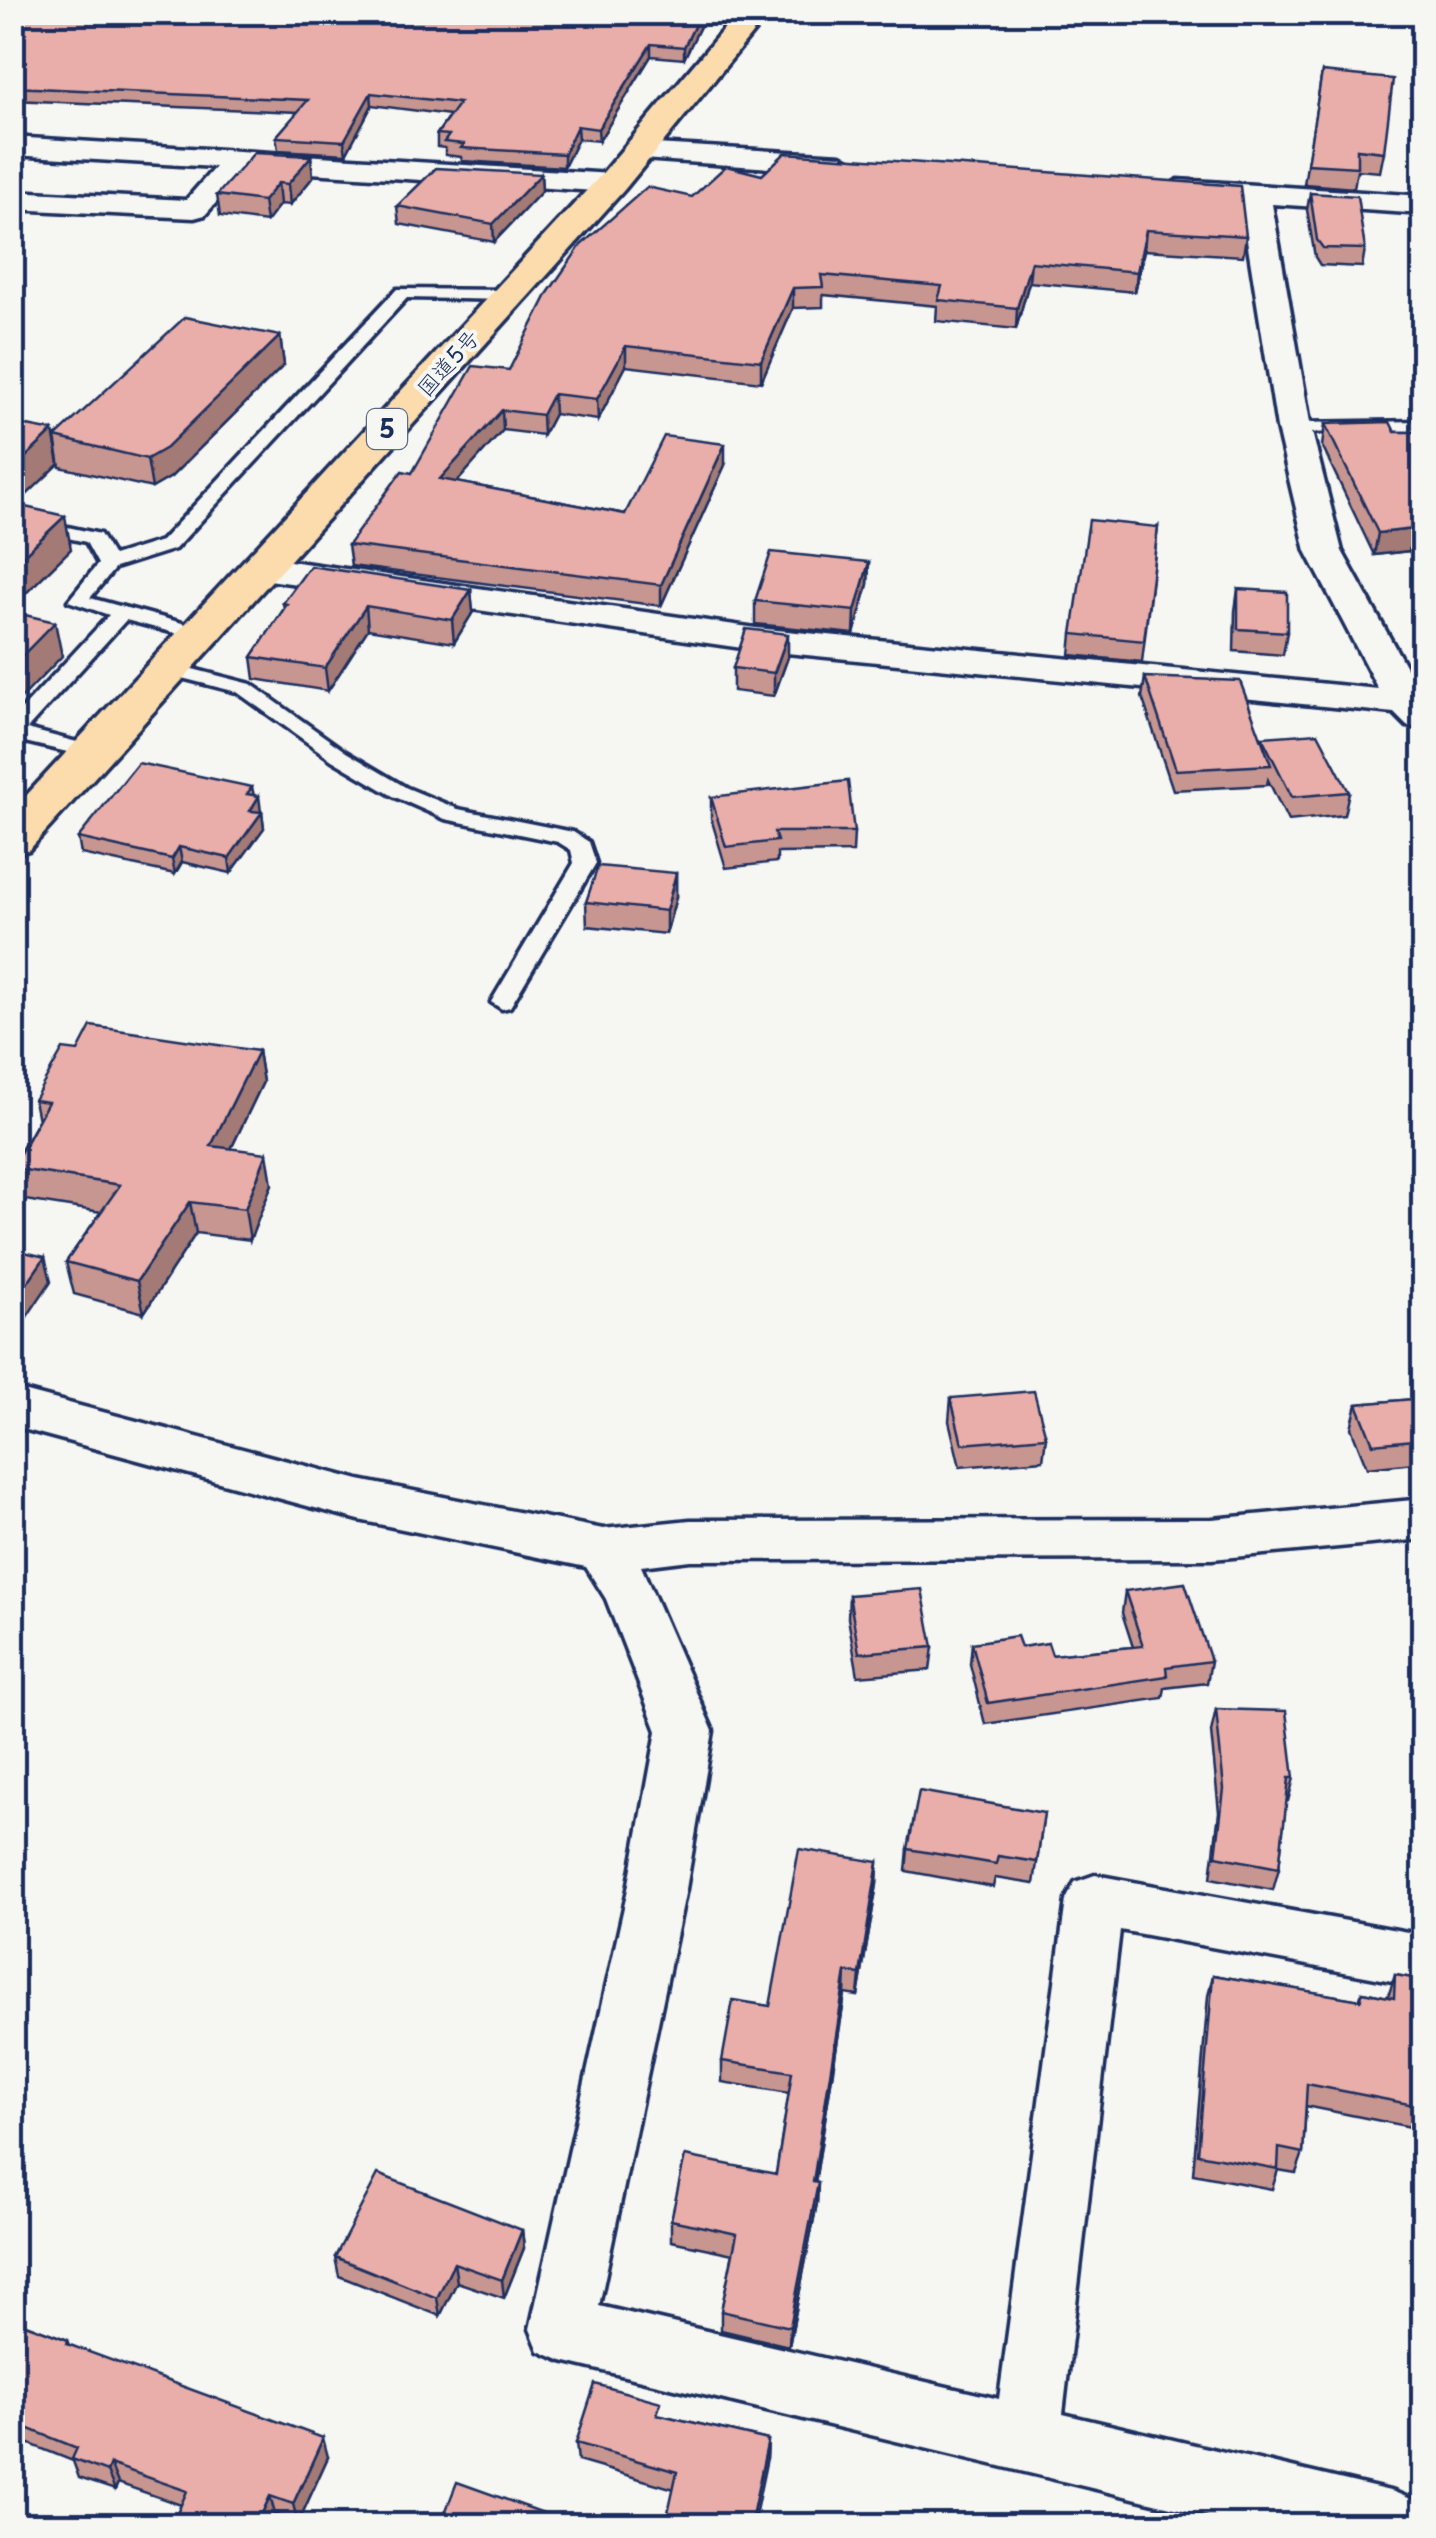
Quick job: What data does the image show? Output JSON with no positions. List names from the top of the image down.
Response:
{
  "streets": {
    "highway": ["国道5号", "5"]
  }
}
